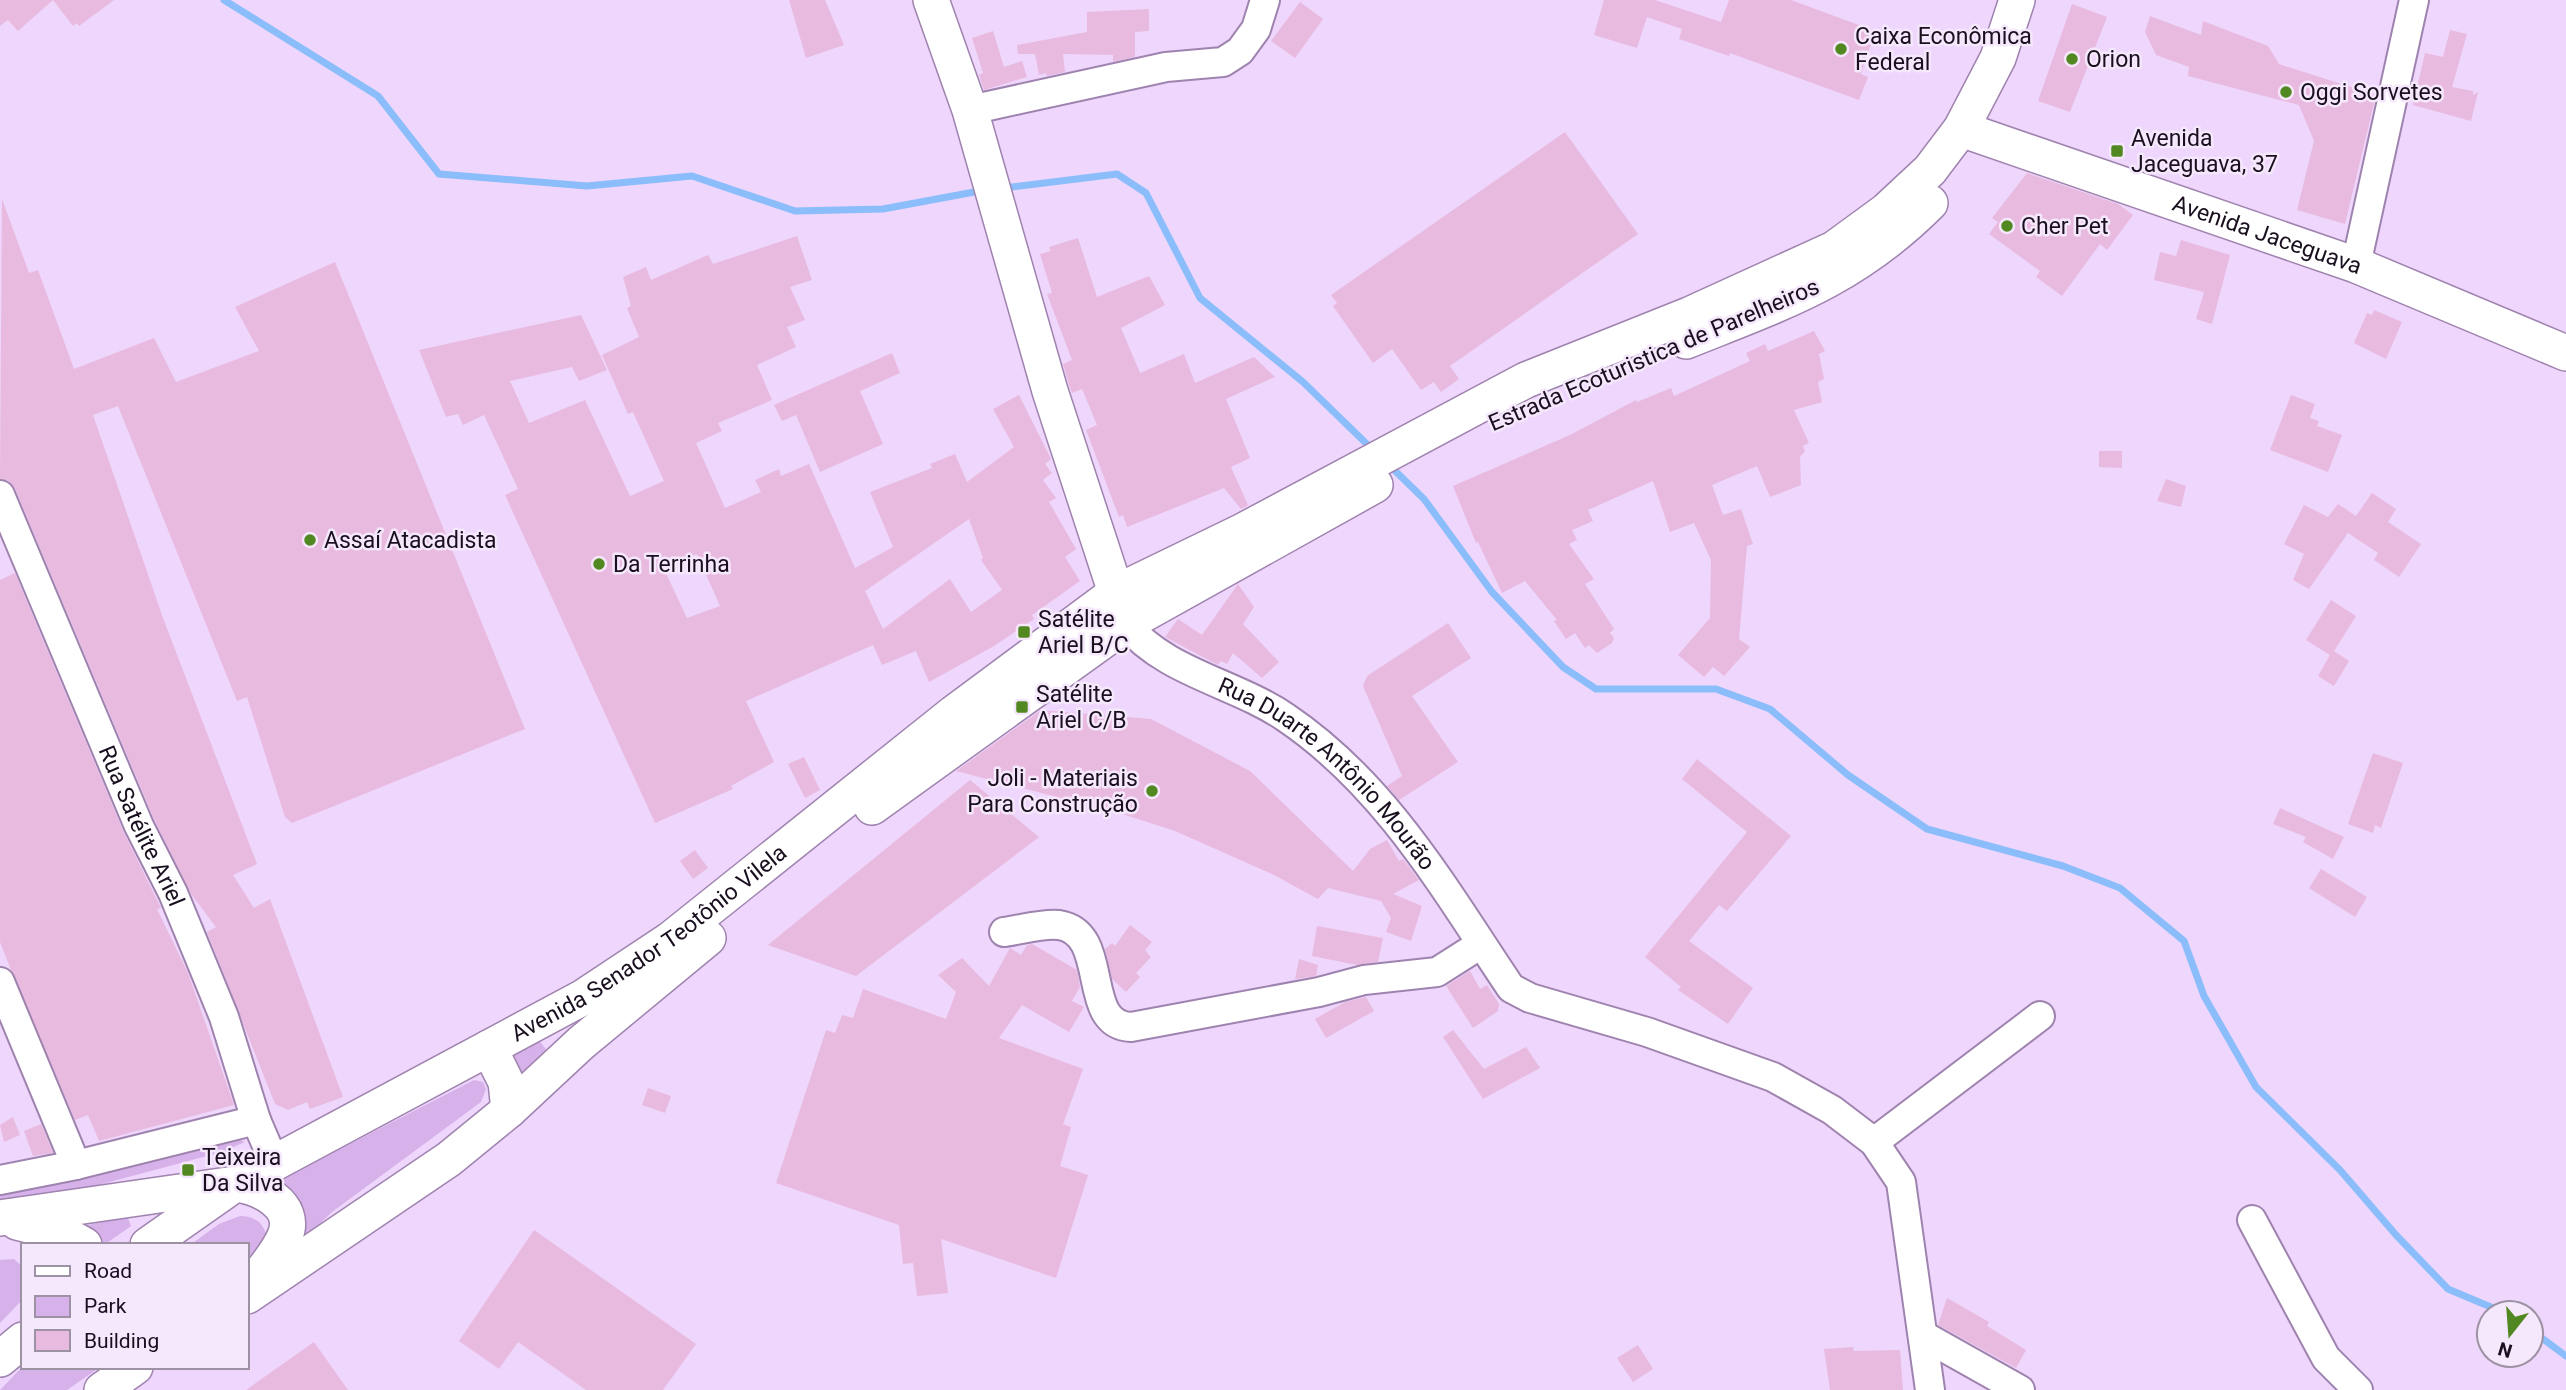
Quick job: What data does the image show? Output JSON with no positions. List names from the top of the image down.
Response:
{
  "streets": {
    "main road": ["Avenida Jaceguava", "Estrada Ecoturistica de Parelheiros", "Avenida Senador Teotônio Vilela"],
    "street": ["Rua Duarte Antônio Mourão", "Rua Satélite Ariel"]
  },
  "crossings": [
    ["Avenida Jaceguava", "Estrada Ecoturistica de Parelheiros"],
    ["Estrada Ecoturistica de Parelheiros", "Rua Duarte Antônio Mourão"],
    ["Estrada Ecoturistica de Parelheiros", "Avenida Senador Teotônio Vilela"],
    ["Rua Duarte Antônio Mourão", "Avenida Senador Teotônio Vilela"],
    ["Rua Satélite Ariel", "Avenida Senador Teotônio Vilela"]
  ],
  "places": {
    "other": [
      "Caixa Econômica Federal",
      "Orion",
      "Oggi Sorvetes",
      "Cher Pet",
      "Assaí Atacadista",
      "Da Terrinha",
      "Joli - Materiais Para Construção"
    ],
    "transit": [
      "Avenida Jaceguava, 37",
      "Satélite Ariel B/C",
      "Satélite Ariel C/B",
      "Teixeira Da Silva"
    ]
  },
  "legend": ["Road", "Park", "Building"],
  "north": "bottom"
}
